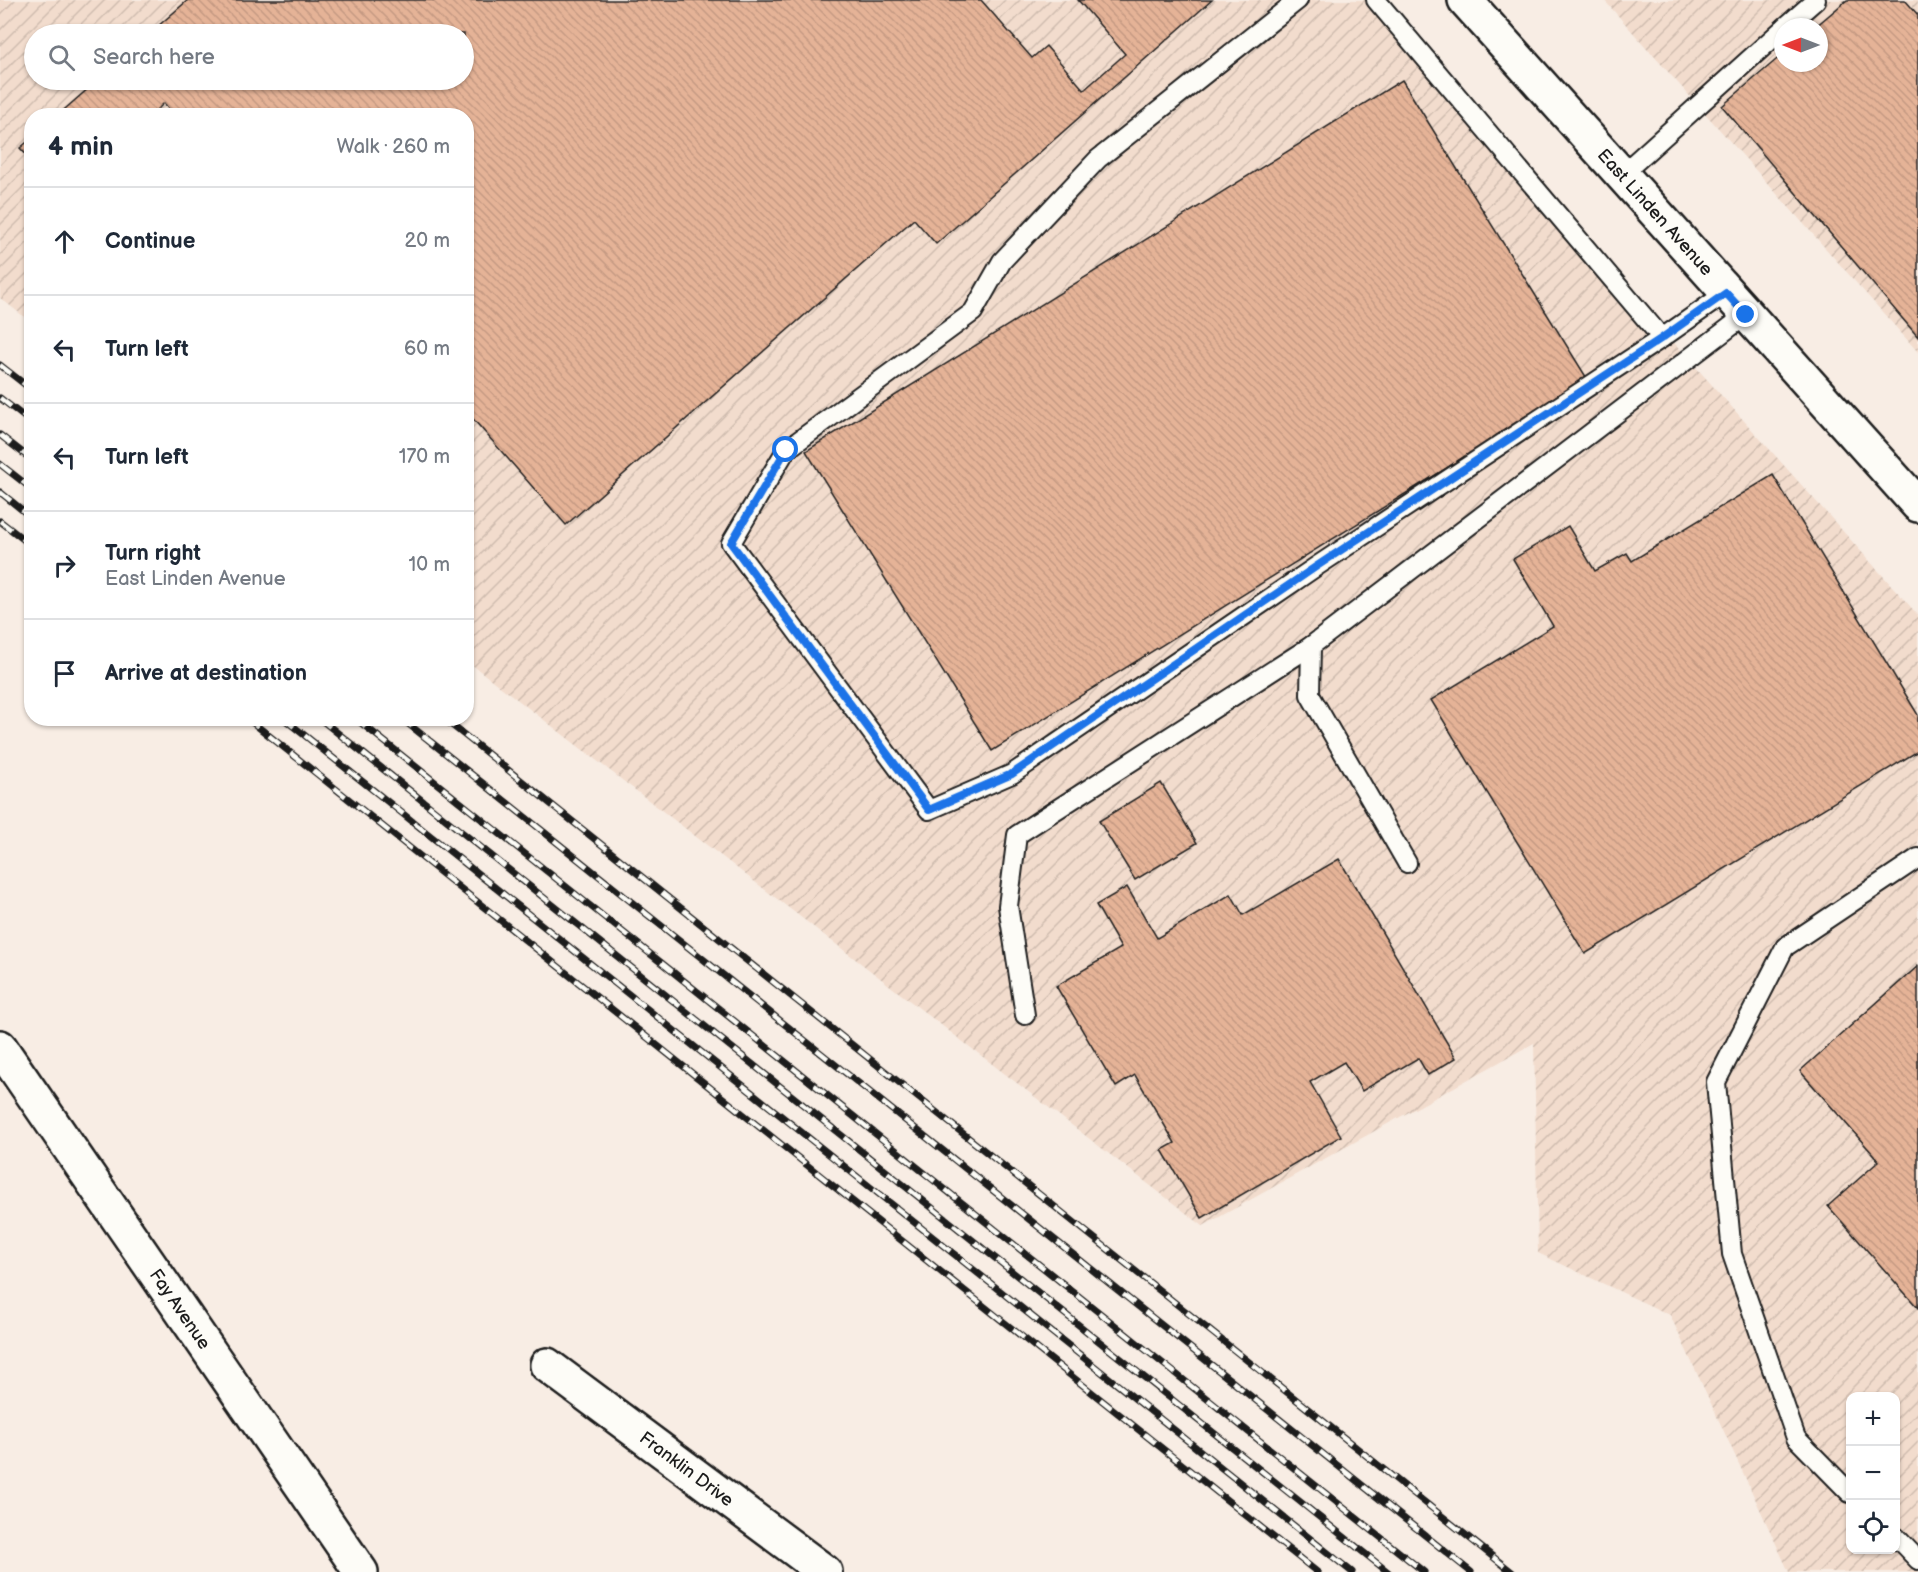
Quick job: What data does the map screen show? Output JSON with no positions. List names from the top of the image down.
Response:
{
  "streets": {
    "street": ["East Linden Avenue", "Fay Avenue", "Franklin Drive"]
  },
  "north": "left",
  "page": {
    "search": "Search here",
    "heading": ["4 min", "Walk · 260 m"],
    "list": [
      ["Continue", "20 m"],
      ["Turn left", "60 m"],
      ["Turn left", "170 m"],
      ["Turn right", "East Linden Avenue", "10 m"],
      "Arrive at destination"
    ],
    "map_buttons": ["+", "−"]
  }
}
